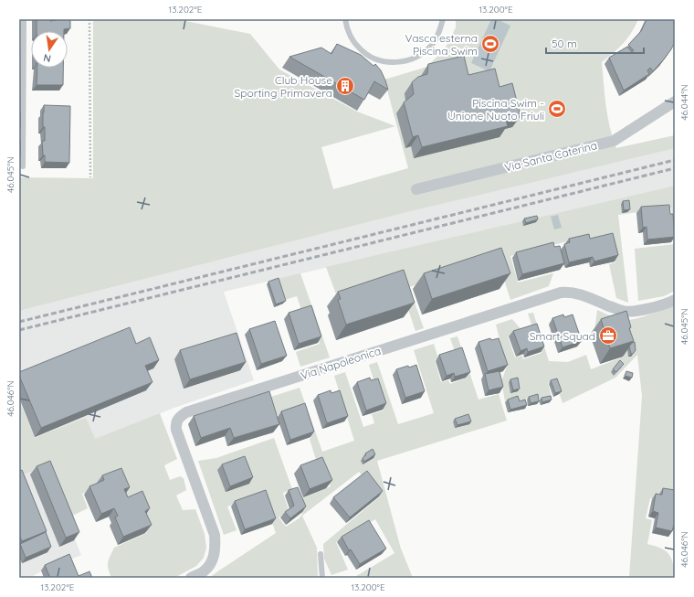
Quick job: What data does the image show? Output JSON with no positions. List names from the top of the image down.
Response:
{
  "streets": {
    "street": ["Via Santa Caterina", "Via Napoleonica"]
  },
  "places": {
    "sports": ["Vasca esterna Piscina Swim", "Piscina Swim - Unione Nuoto Friuli"],
    "building": ["Club House Sporting Primavera"],
    "office": ["Smart Squad"]
  },
  "scale_bar": "50 m",
  "north": "bottom",
  "coordinates": [
    "13.202°E",
    "13.200°E",
    "46.044°N",
    "46.045°N",
    "46.046°N"
  ]
}
